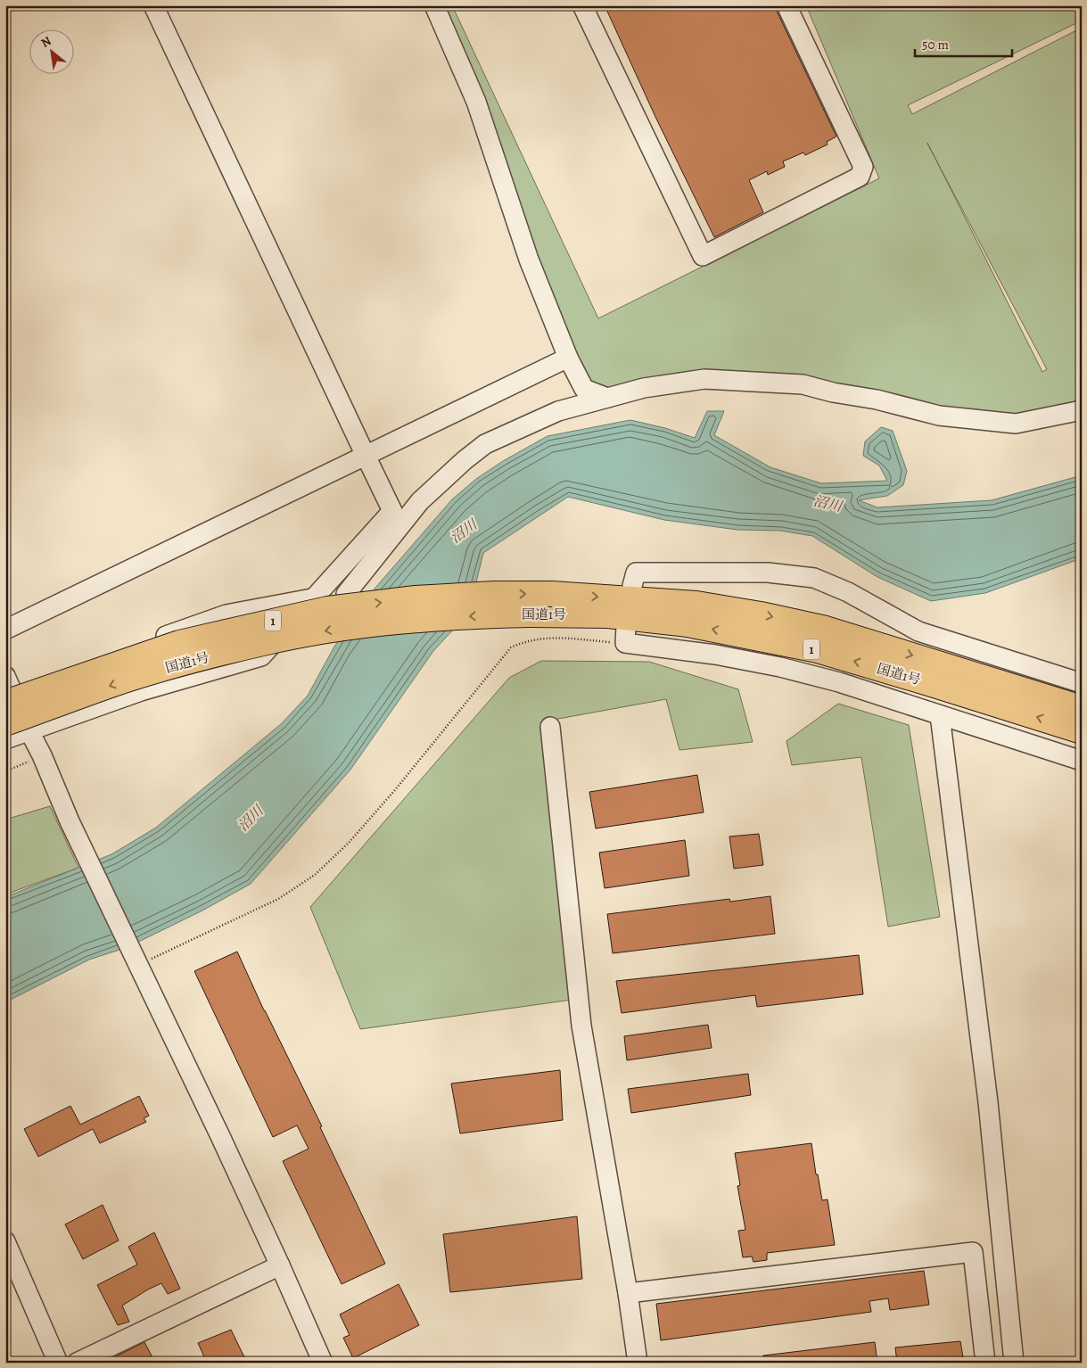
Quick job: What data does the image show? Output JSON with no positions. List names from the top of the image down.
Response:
{
  "streets": {
    "highway": ["国道1号", "1"]
  },
  "water": ["沼川"],
  "scale_bar": "50 m",
  "north": "top left"
}
